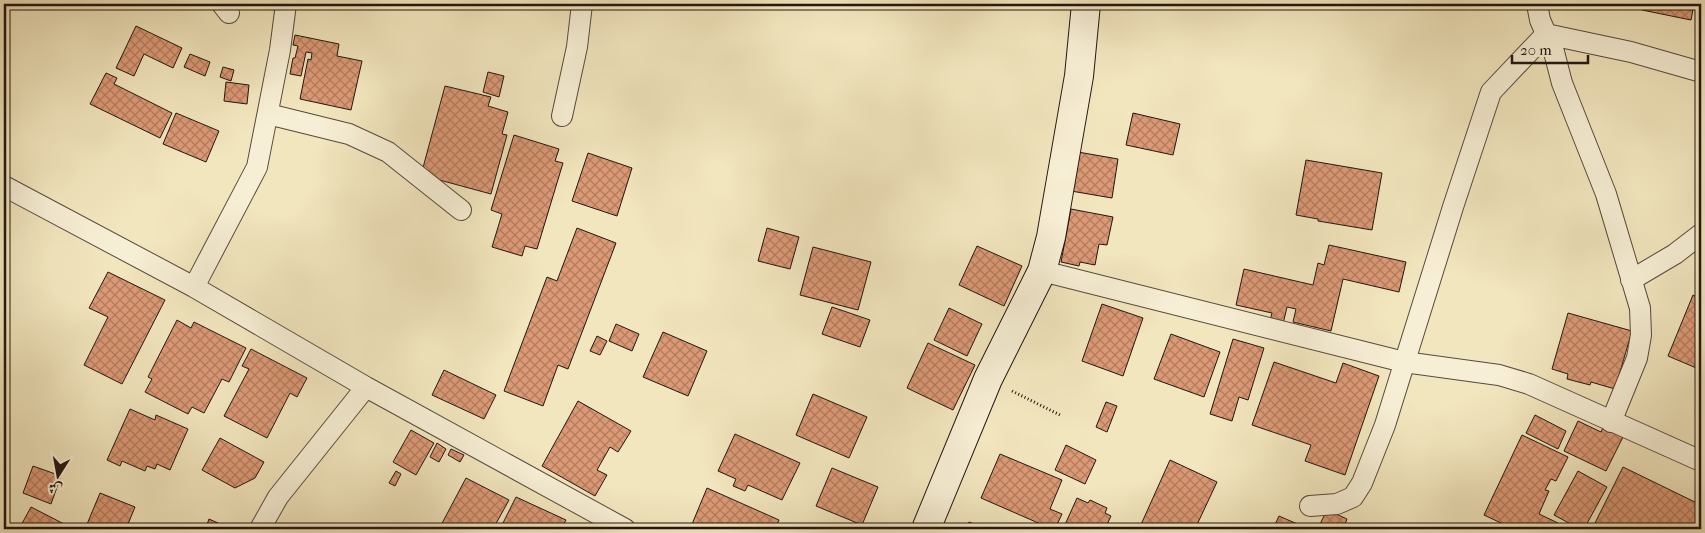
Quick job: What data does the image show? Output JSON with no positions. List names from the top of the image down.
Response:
{
  "scale_bar": "20 m",
  "north": "bottom"
}
